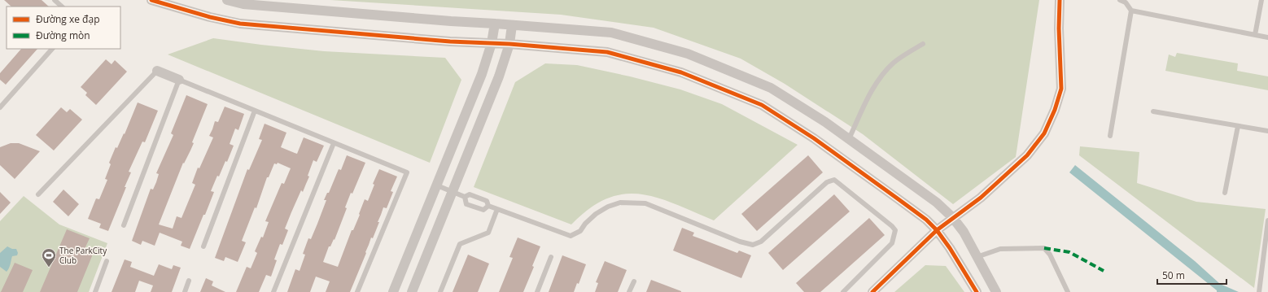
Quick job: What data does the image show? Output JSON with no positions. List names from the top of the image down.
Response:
{
  "places": {
    "sports": ["The ParkCity Club"]
  },
  "legend": ["Đường xe đạp", "Đường mòn"],
  "scale_bar": "50 m"
}
